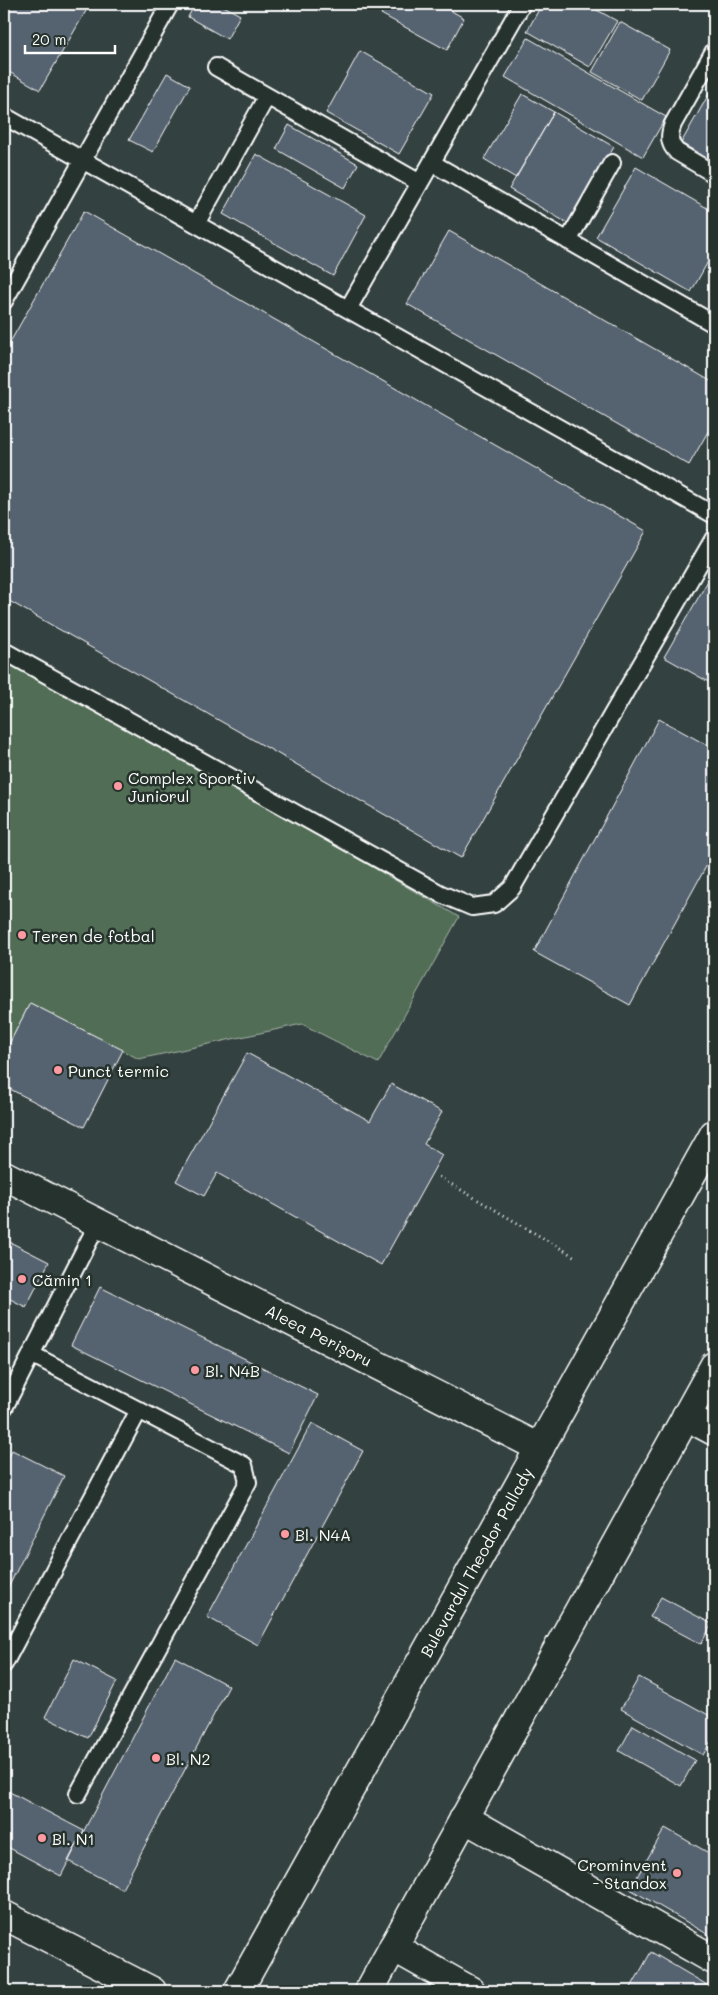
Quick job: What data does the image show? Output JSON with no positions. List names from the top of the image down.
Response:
{
  "streets": {
    "main road": ["Aleea Perișoru", "Bulevardul Theodor Pallady"]
  },
  "crossings": [
    ["Aleea Perișoru", "Bulevardul Theodor Pallady"]
  ],
  "places": [
    "Complex Sportiv Juniorul",
    "Teren de fotbal",
    "Punct termic",
    "Cămin 1",
    "Bl. N4B",
    "Bl. N4A",
    "Bl. N2",
    "Bl. N1",
    "Crominvent - Standox"
  ],
  "scale_bar": "20 m"
}
